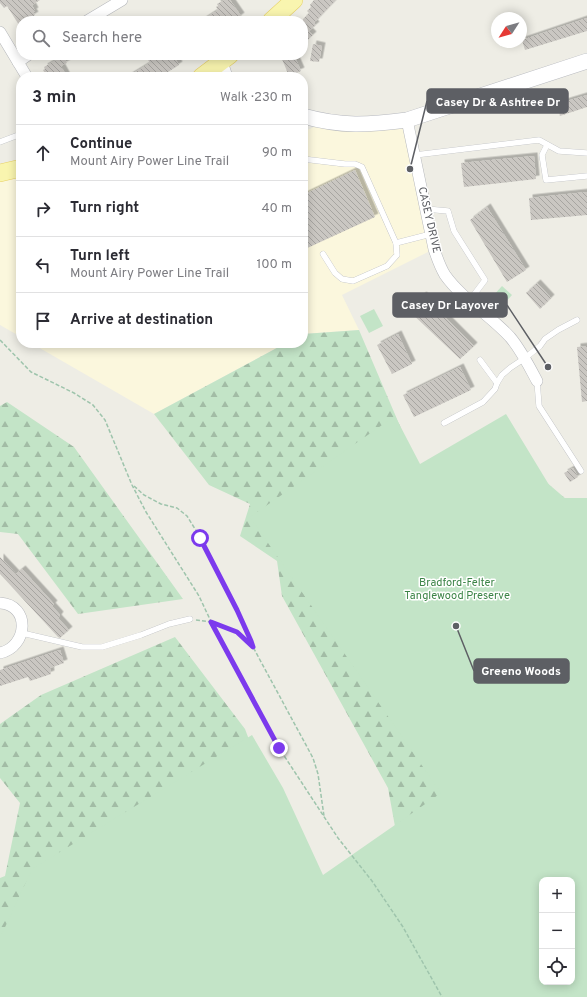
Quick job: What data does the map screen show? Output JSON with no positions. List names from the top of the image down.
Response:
{
  "streets": {
    "street": ["CASEY DRIVE"]
  },
  "parks": ["Bradford-Felter Tanglewood Preserve"],
  "places": ["Casey Dr & Ashtree Dr", "Casey Dr Layover", "Greeno Woods"],
  "north": "bottom left",
  "page": {
    "search": "Search here",
    "heading": ["3 min", "Walk · 230 m"],
    "list": [
      ["Continue", "Mount Airy Power Line Trail", "90 m"],
      ["Turn right", "40 m"],
      ["Turn left", "Mount Airy Power Line Trail", "100 m"],
      "Arrive at destination"
    ],
    "map_buttons": ["+", "−"]
  }
}
